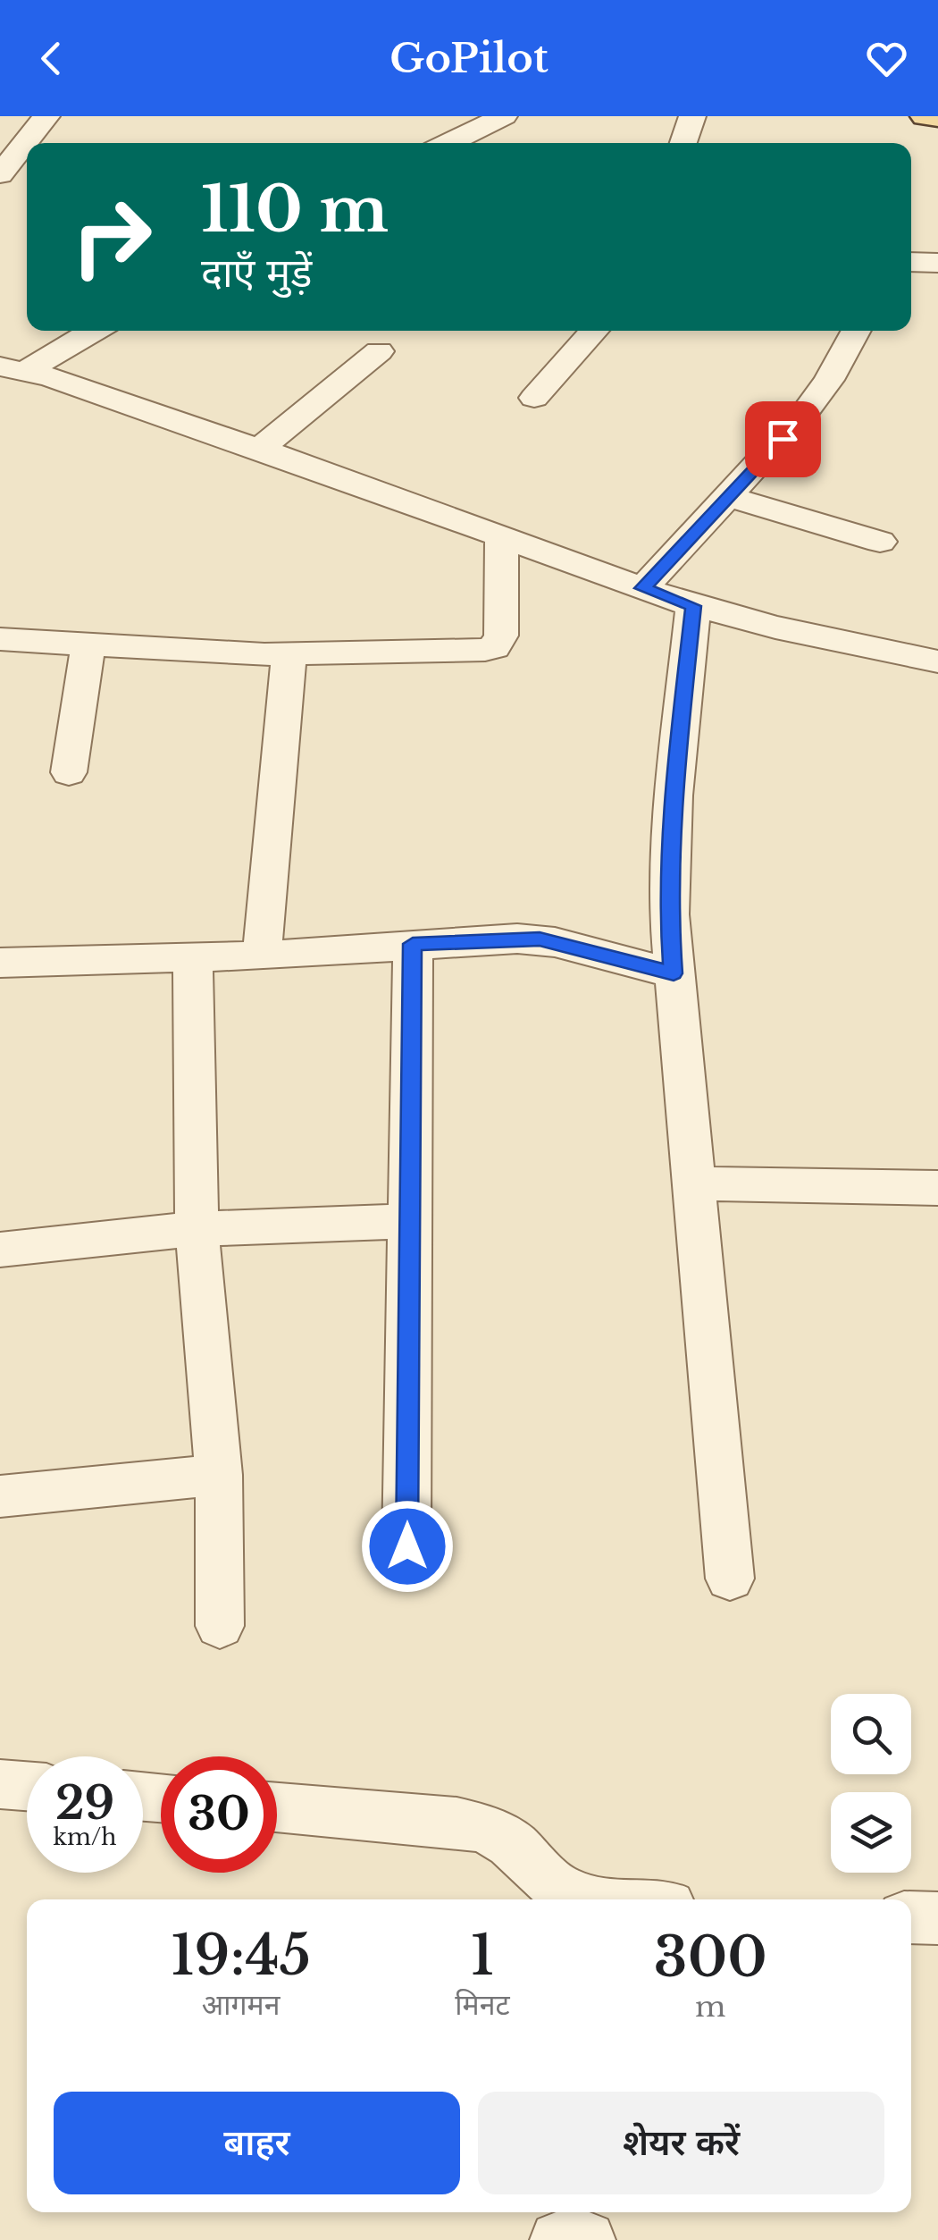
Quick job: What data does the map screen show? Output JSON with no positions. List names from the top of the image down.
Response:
{
  "page": {
    "header": "GoPilot",
    "turn": ["110 m", "दाएँ मुड़ें"],
    "speed": "29 km/h",
    "limit": "30",
    "eta": [
      "19:45",
      "आगमन",
      "1",
      "मिनट",
      "300",
      "m"
    ],
    "buttons": ["बाहर", "शेयर करें"]
  }
}
